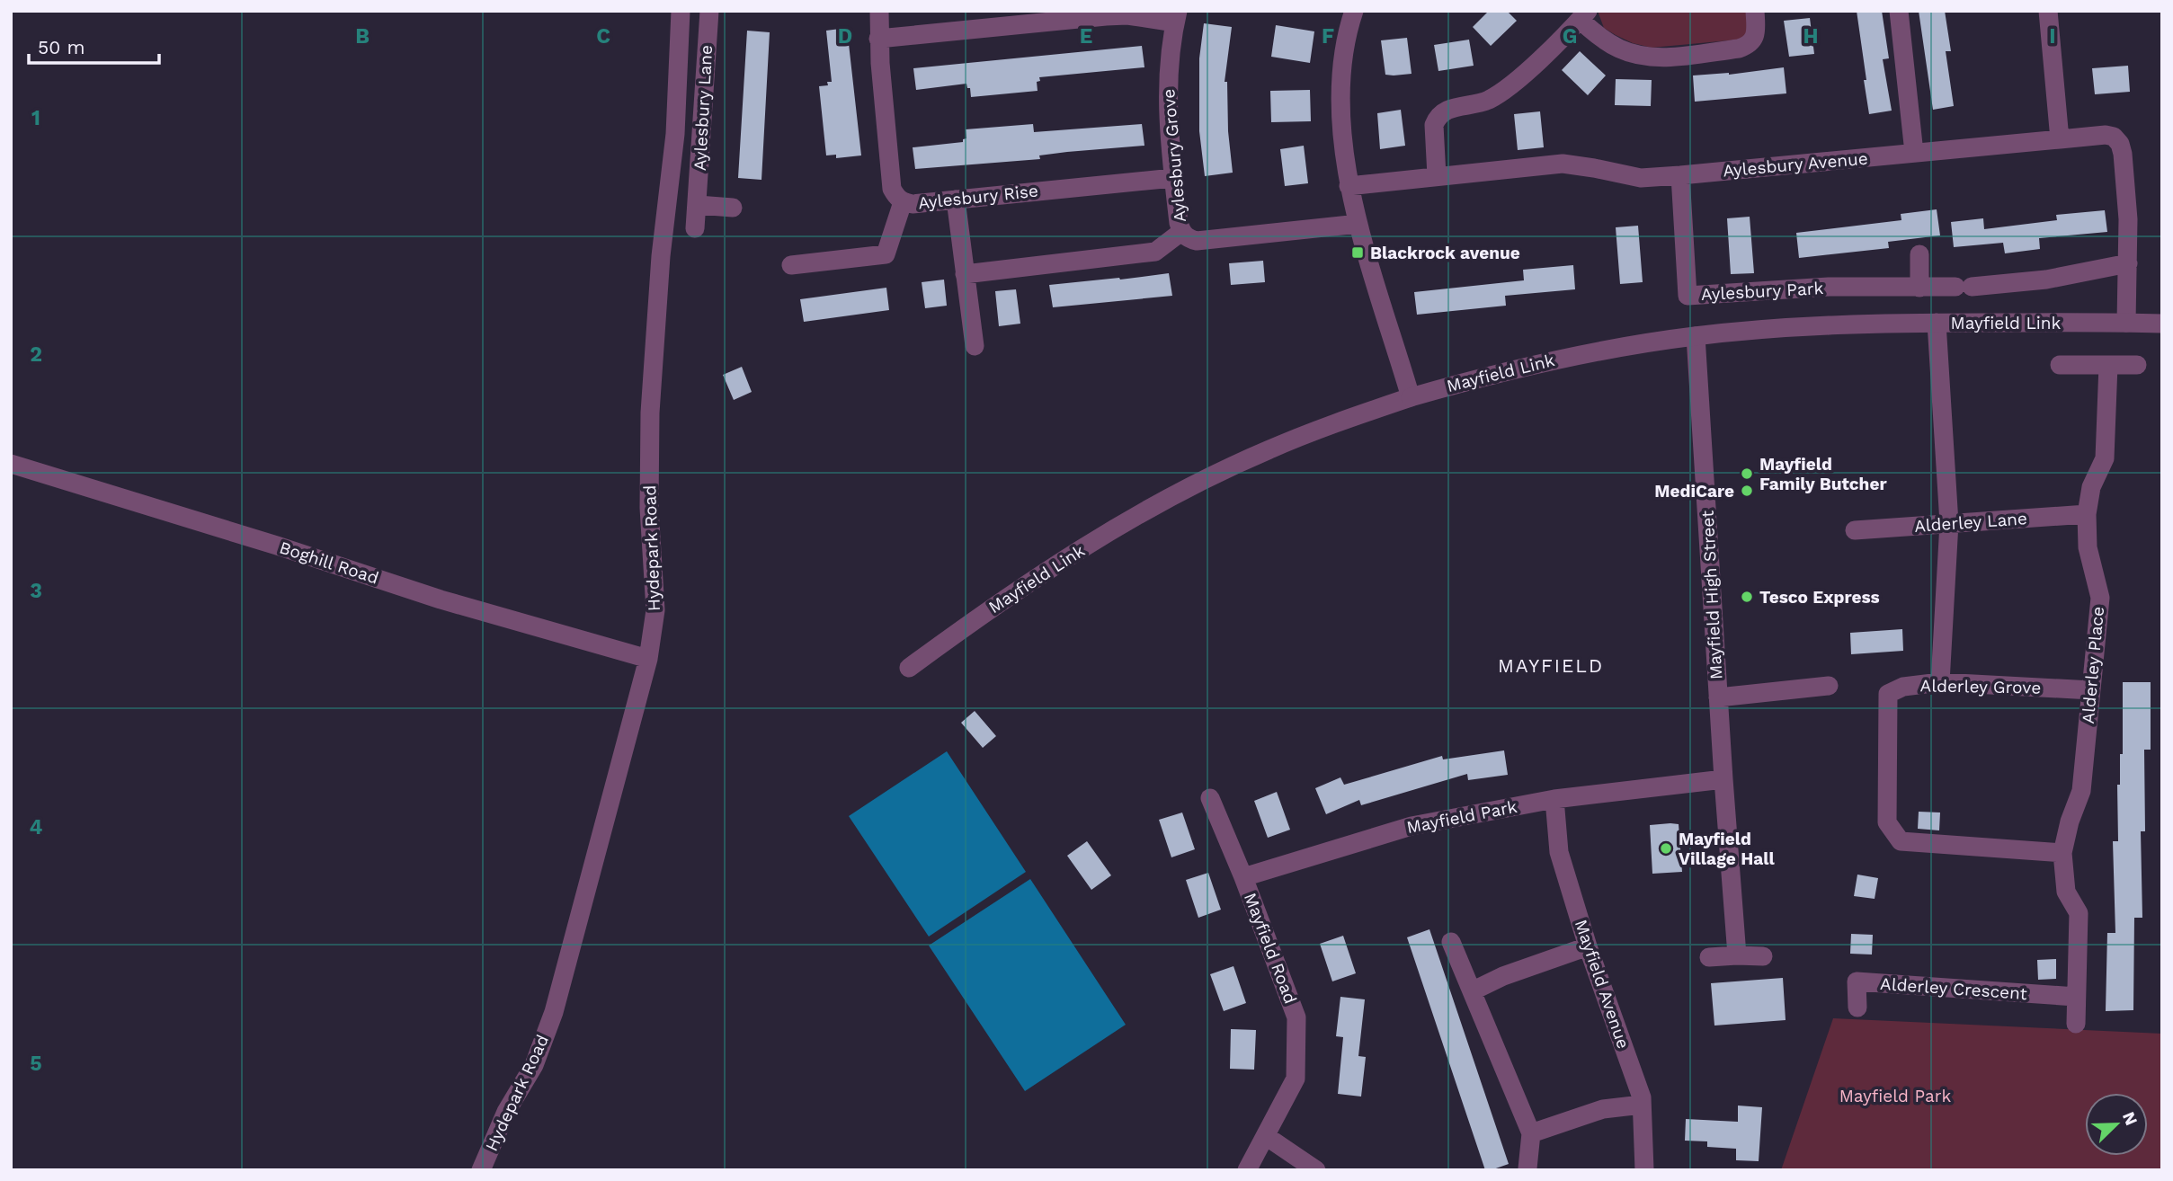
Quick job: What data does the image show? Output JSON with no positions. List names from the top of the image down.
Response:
{
  "streets": {
    "street": [
      "Aylesbury Lane",
      "Aylesbury Grove",
      "Aylesbury Avenue",
      "Aylesbury Rise",
      "Aylesbury Park",
      "Mayfield Link",
      "Alderley Lane",
      "Hydepark Road",
      "Boghill Road",
      "Mayfield High Street",
      "Alderley Place",
      "Alderley Grove",
      "Mayfield Park",
      "Mayfield Road",
      "Mayfield Avenue",
      "Alderley Crescent"
    ]
  },
  "crossings": [
    ["Aylesbury Grove", "Aylesbury Rise"],
    ["Aylesbury Avenue", "Aylesbury Park"],
    ["Aylesbury Avenue", "Mayfield Link"],
    ["Mayfield Link", "Mayfield High Street"],
    ["Alderley Lane", "Alderley Place"],
    ["Hydepark Road", "Boghill Road"],
    ["Mayfield High Street", "Mayfield Park"],
    ["Alderley Place", "Alderley Grove"],
    ["Alderley Place", "Alderley Crescent"],
    ["Mayfield Park", "Mayfield Road"],
    ["Mayfield Park", "Mayfield Avenue"]
  ],
  "districts": ["MAYFIELD"],
  "parks": ["Mayfield Park"],
  "places": {
    "transit": ["Blackrock avenue"],
    "other": [
      "Mayfield Family Butcher",
      "MediCare",
      "Tesco Express",
      "Mayfield Village Hall"
    ]
  },
  "scale_bar": "50 m",
  "north": "top right",
  "grid": {
    "columns": [
      "B",
      "C",
      "D",
      "E",
      "F",
      "G",
      "H",
      "I"
    ],
    "rows": [
      "1",
      "2",
      "3",
      "4",
      "5"
    ]
  }
}
